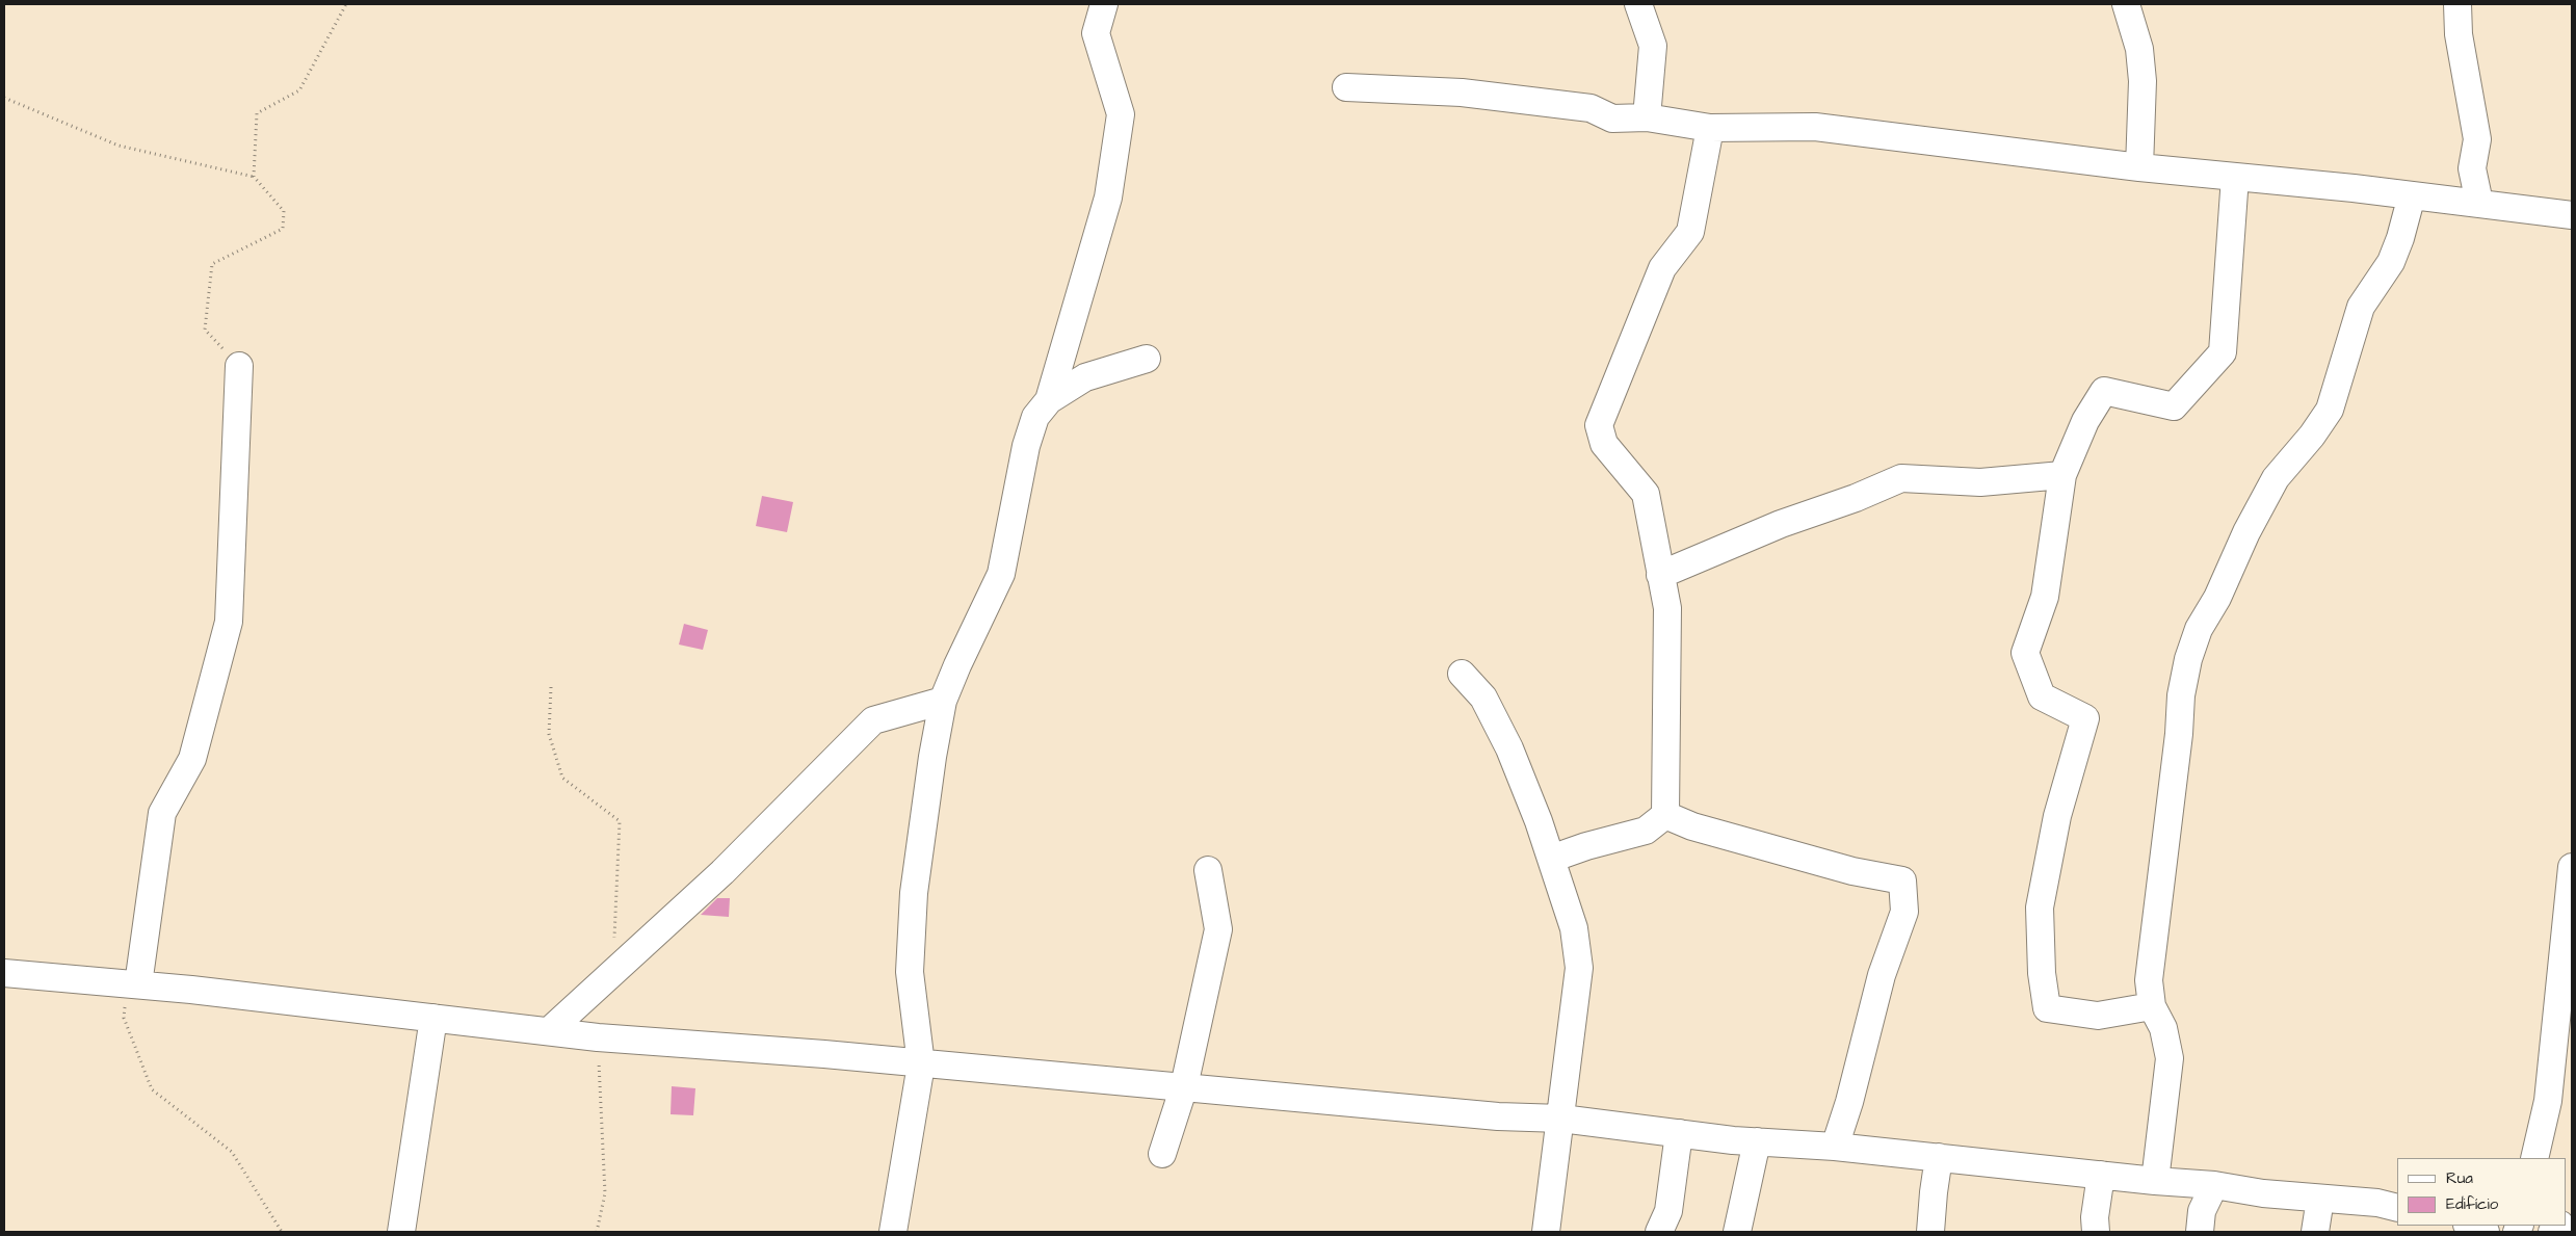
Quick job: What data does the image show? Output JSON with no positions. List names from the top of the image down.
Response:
{
  "legend": ["Rua", "Edifício"]
}
